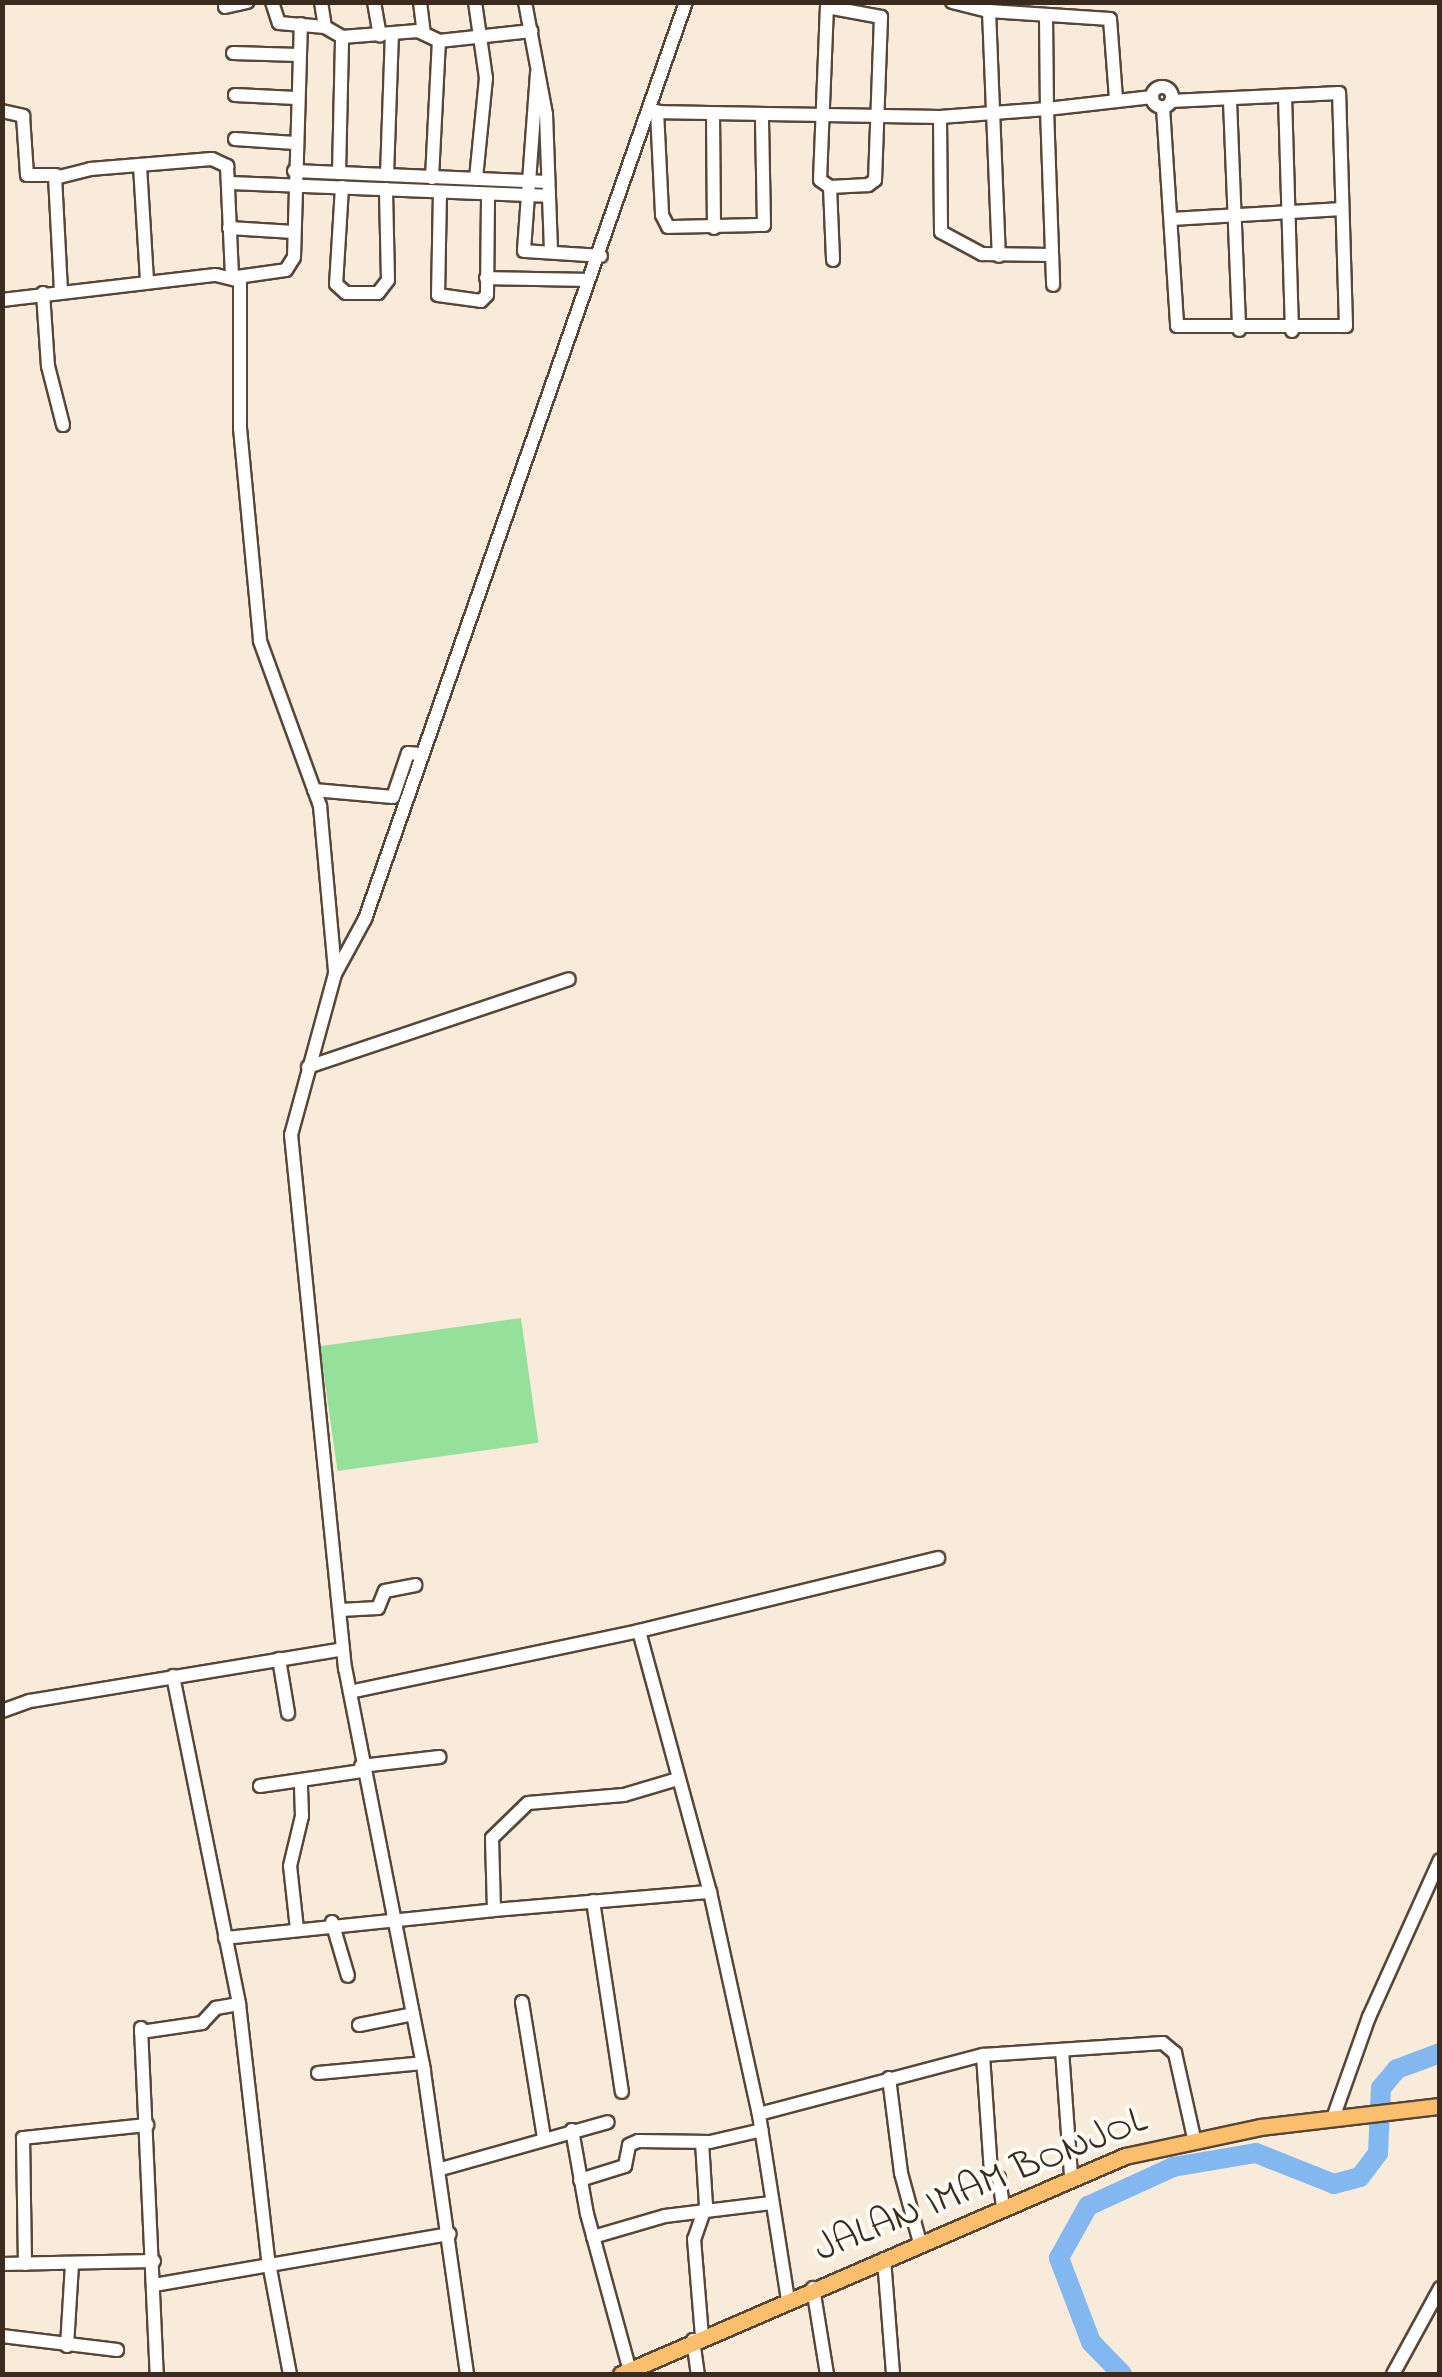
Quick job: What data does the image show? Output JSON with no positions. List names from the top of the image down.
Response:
{
  "streets": {
    "main road": ["JALAN IMAM BONJOL"]
  }
}
